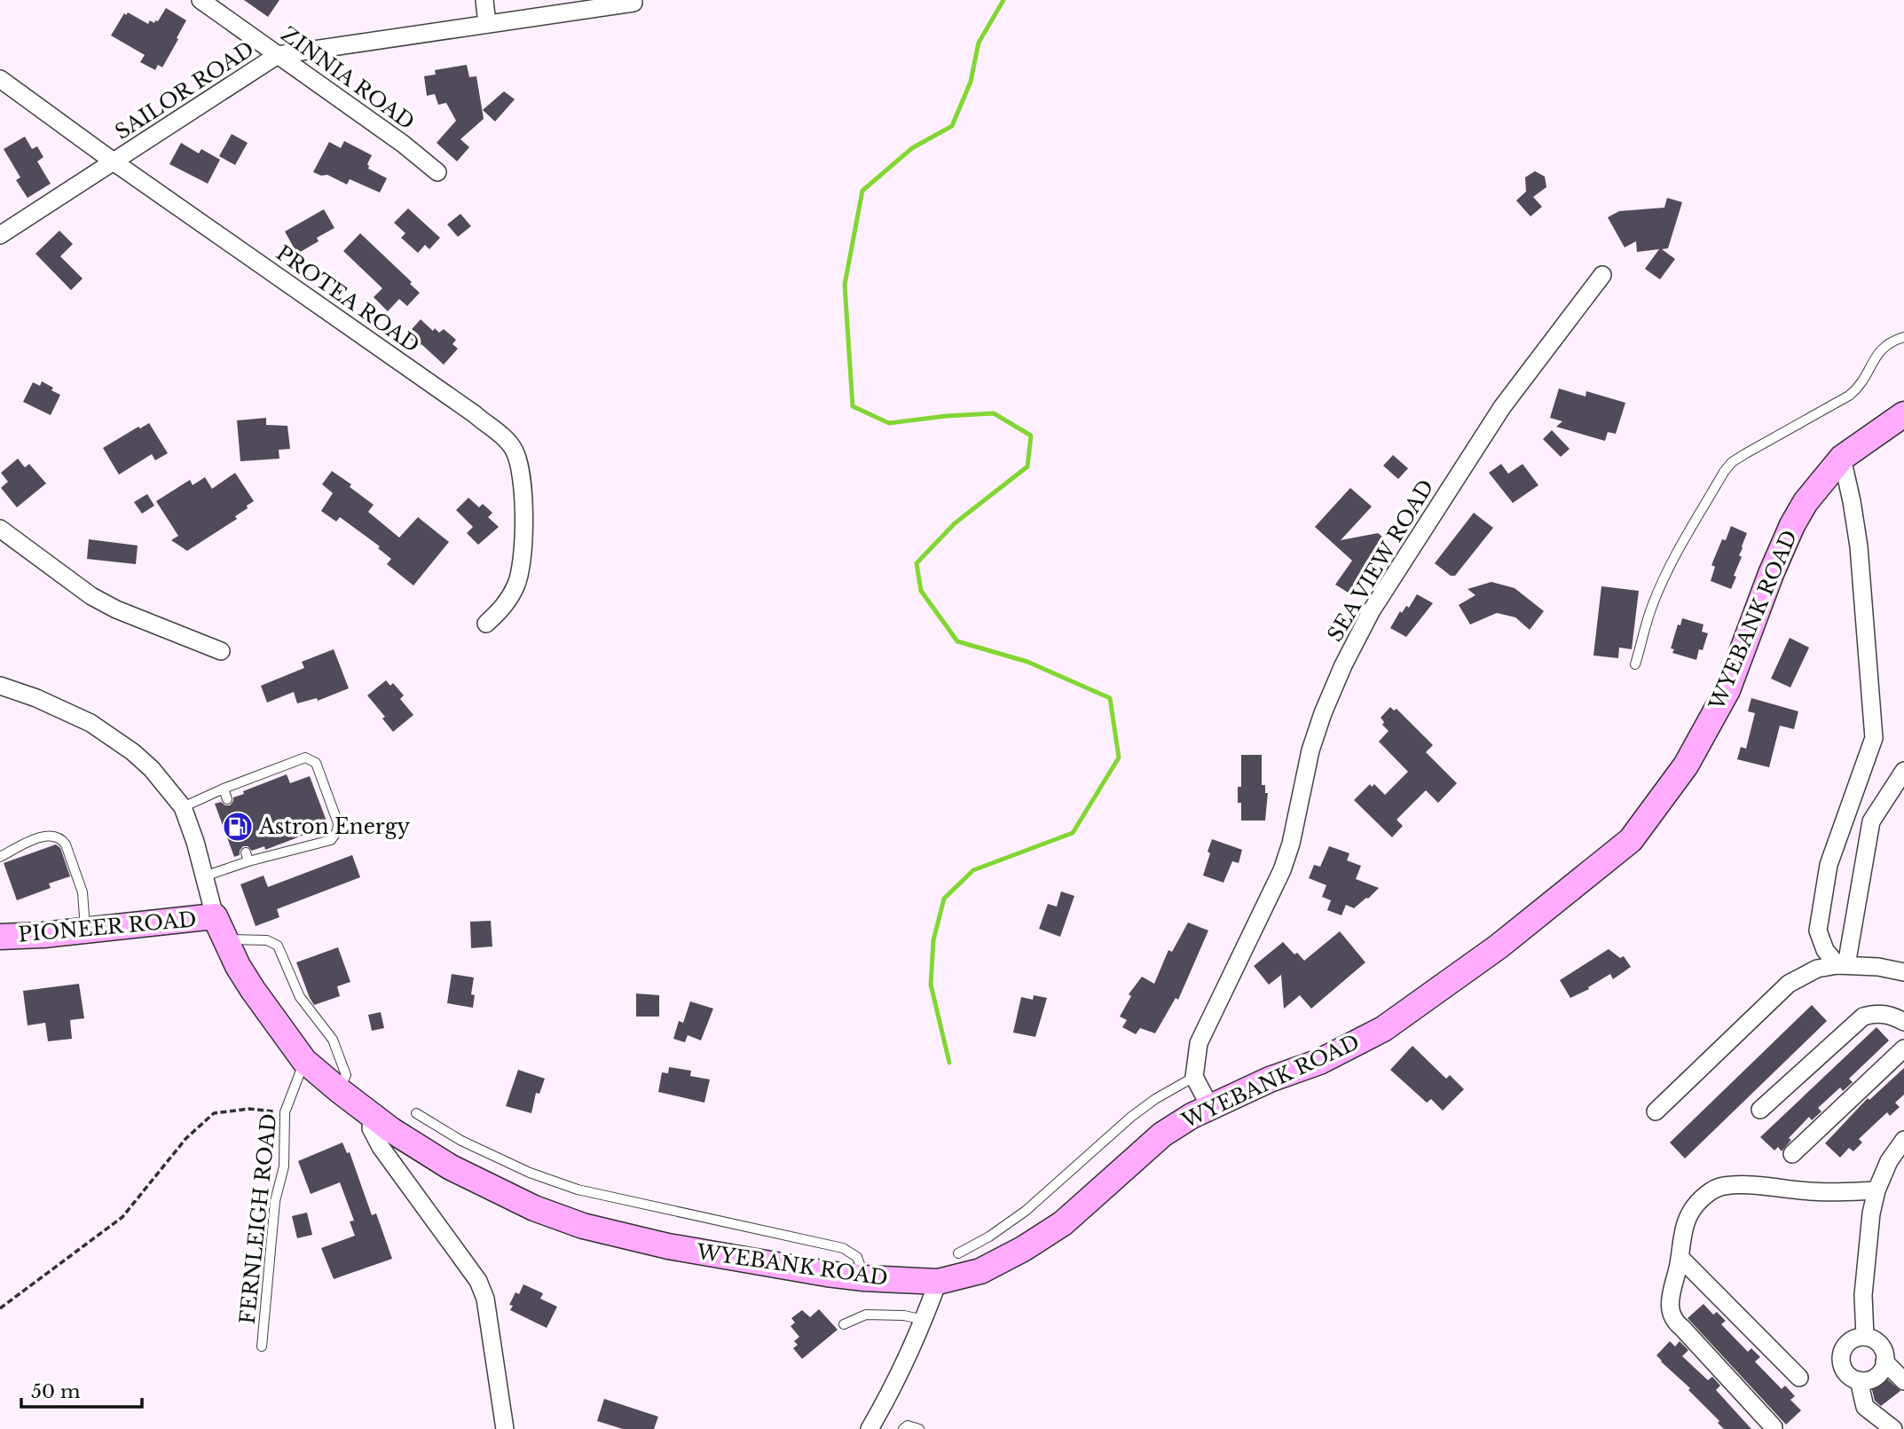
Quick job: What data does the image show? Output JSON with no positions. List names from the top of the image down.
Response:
{
  "streets": {
    "main road": ["WYEBANK ROAD", "PIONEER ROAD"],
    "street": [
      "ZINNIA ROAD",
      "SAILOR ROAD",
      "PROTEA ROAD",
      "SEA VIEW ROAD"
    ],
    "lane": ["FERNLEIGH ROAD"]
  },
  "crossings": [
    ["ZINNIA ROAD", "SAILOR ROAD"],
    ["SAILOR ROAD", "PROTEA ROAD"],
    ["WYEBANK ROAD", "PIONEER ROAD"],
    ["WYEBANK ROAD", "FERNLEIGH ROAD"]
  ],
  "places": {
    "fuel station": ["Astron Energy"]
  },
  "scale_bar": "50 m"
}
